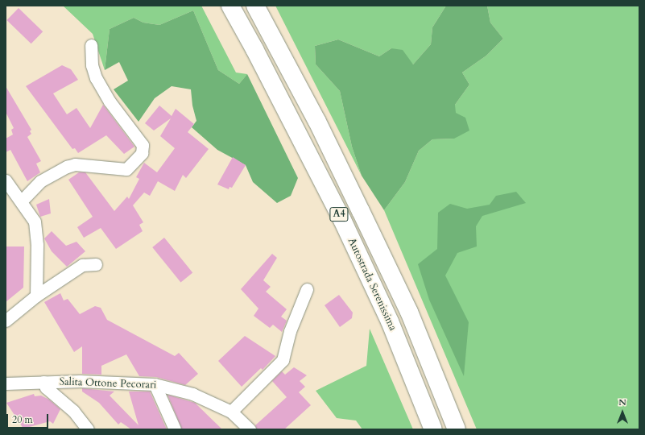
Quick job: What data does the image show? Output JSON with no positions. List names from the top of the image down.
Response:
{
  "streets": {
    "highway": ["A4", "Autostrada Serenissima"],
    "street": ["Salita Ottone Pecorari"]
  },
  "scale_bar": "20 m",
  "north": "top"
}
